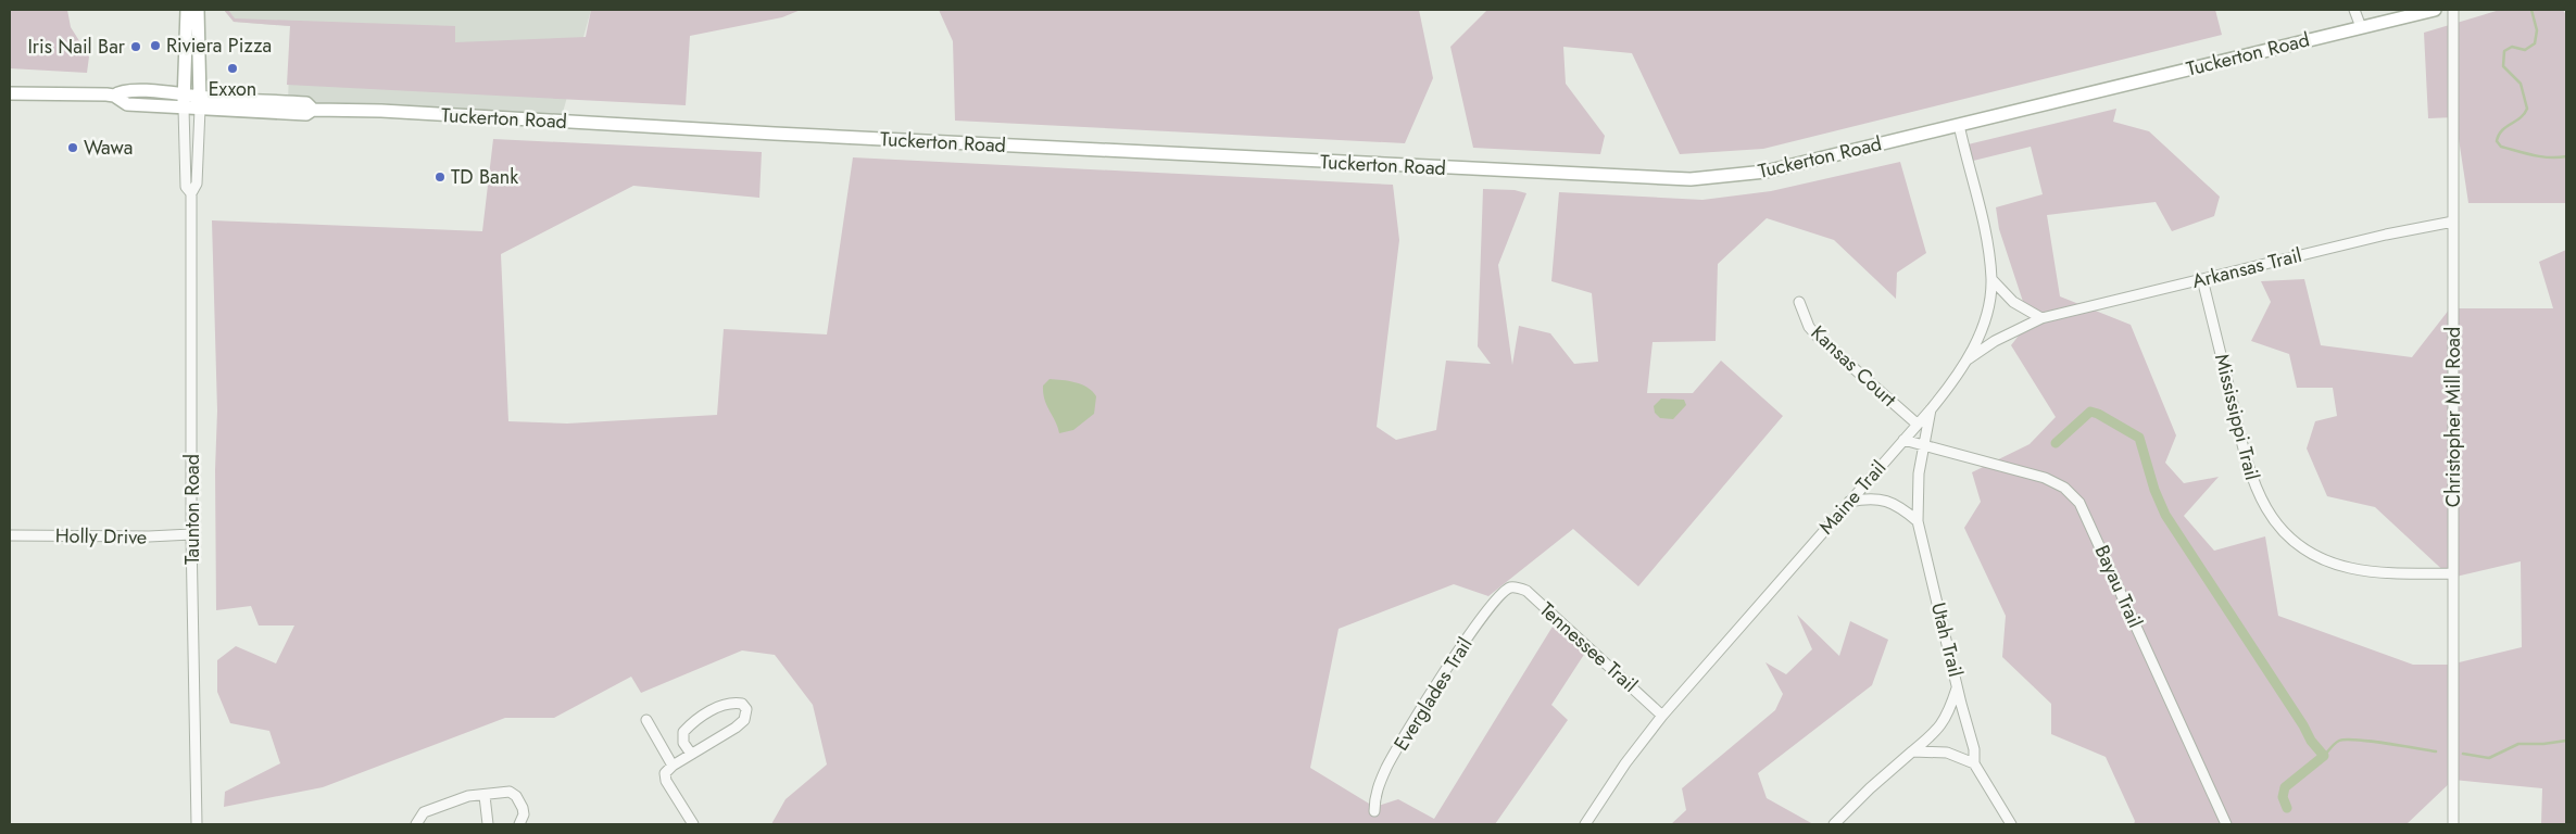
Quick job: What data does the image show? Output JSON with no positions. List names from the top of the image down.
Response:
{
  "streets": {
    "main road": ["Tuckerton Road"],
    "street": [
      "Arkansas Trail",
      "Kansas Court",
      "Mississippi Trail",
      "Christopher Mill Road",
      "Maine Trail",
      "Taunton Road",
      "Holly Drive",
      "Bayau Trail",
      "Utah Trail",
      "Tennessee Trail",
      "Everglades Trail"
    ]
  },
  "crossings": [
    ["Tuckerton Road", "Maine Trail"],
    ["Tuckerton Road", "Taunton Road"],
    ["Arkansas Trail", "Mississippi Trail"],
    ["Arkansas Trail", "Christopher Mill Road"],
    ["Arkansas Trail", "Maine Trail"],
    ["Kansas Court", "Maine Trail"],
    ["Mississippi Trail", "Christopher Mill Road"],
    ["Maine Trail", "Utah Trail"],
    ["Maine Trail", "Tennessee Trail"],
    ["Taunton Road", "Holly Drive"],
    ["Bayau Trail", "Utah Trail"],
    ["Tennessee Trail", "Everglades Trail"]
  ],
  "places": [
    "Riviera Pizza",
    "Iris Nail Bar",
    "Exxon",
    "Wawa",
    "TD Bank"
  ]
}
